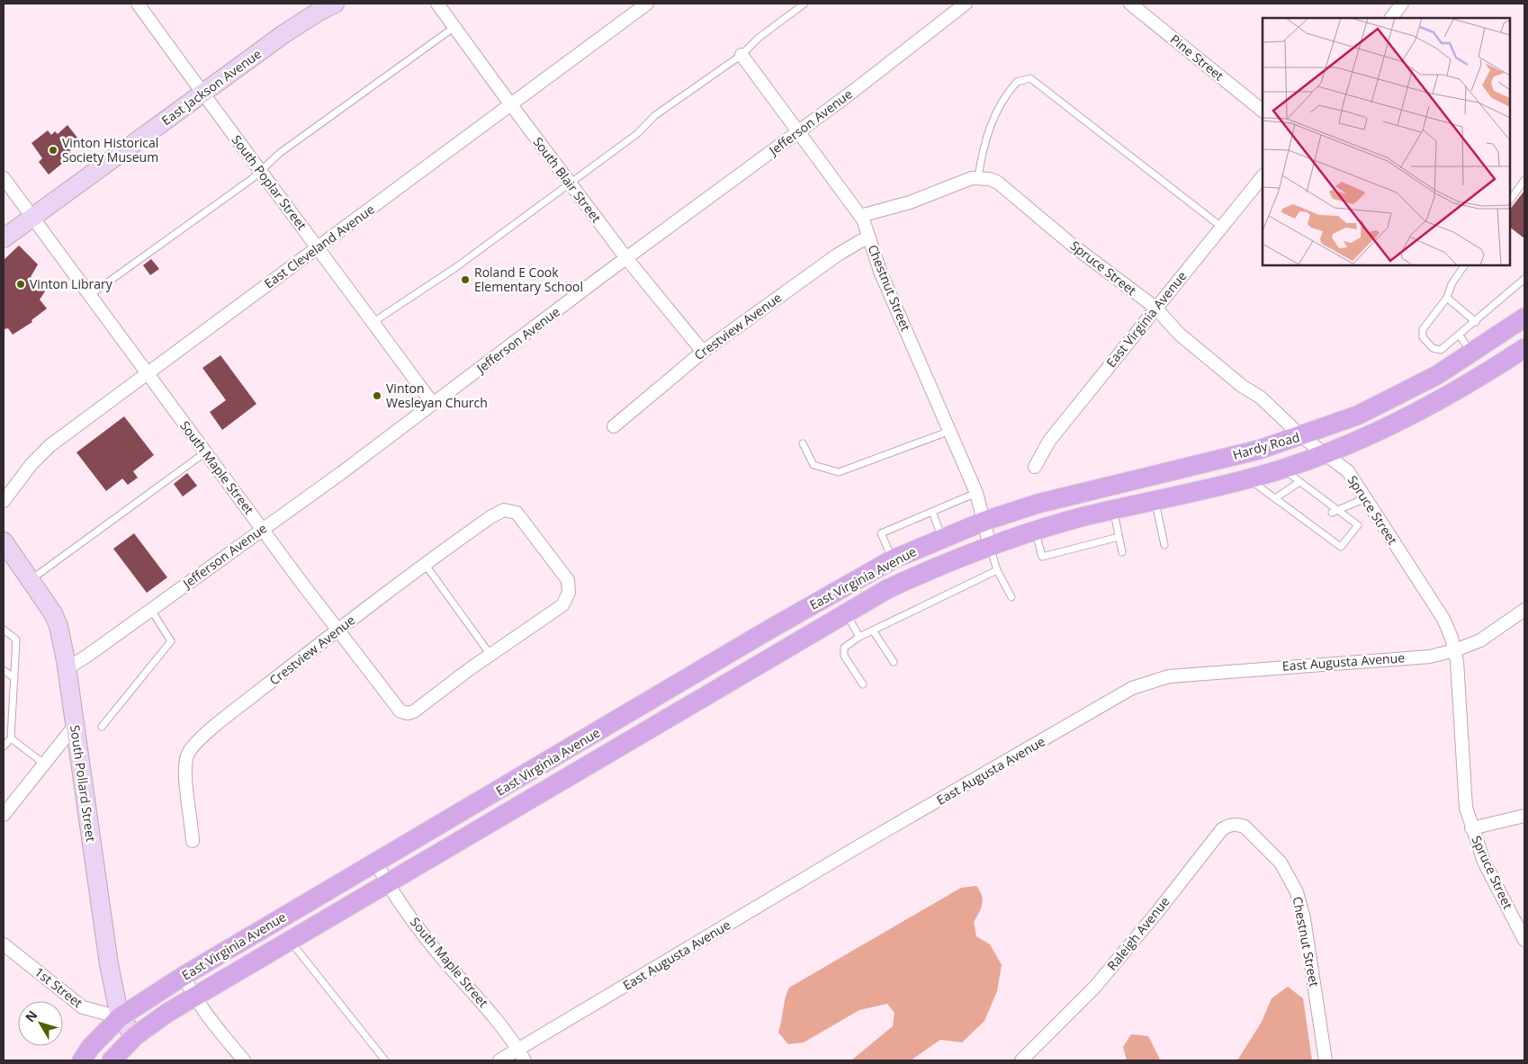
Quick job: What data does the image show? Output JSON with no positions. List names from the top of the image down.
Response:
{
  "streets": {
    "main road": [
      "East Jackson Avenue",
      "East Virginia Avenue",
      "Hardy Road",
      "South Pollard Street"
    ],
    "street": [
      "Pine Street",
      "Jefferson Avenue",
      "South Blair Street",
      "South Poplar Street",
      "East Cleveland Avenue",
      "Spruce Street",
      "Chestnut Street",
      "Crestview Avenue",
      "South Maple Street",
      "East Augusta Avenue",
      "Raleigh Avenue",
      "1st Street"
    ]
  },
  "crossings": [
    ["East Jackson Avenue", "South Poplar Street"],
    ["East Jackson Avenue", "South Maple Street"],
    ["Jefferson Avenue", "South Blair Street"],
    ["Jefferson Avenue", "South Poplar Street"],
    ["Jefferson Avenue", "Chestnut Street"],
    ["Jefferson Avenue", "South Maple Street"],
    ["Jefferson Avenue", "South Pollard Street"],
    ["South Blair Street", "East Cleveland Avenue"],
    ["South Blair Street", "Crestview Avenue"],
    ["South Poplar Street", "East Cleveland Avenue"],
    ["East Cleveland Avenue", "South Maple Street"],
    ["Spruce Street", "East Virginia Avenue"],
    ["Spruce Street", "Hardy Road"],
    ["Spruce Street", "East Augusta Avenue"],
    ["Chestnut Street", "East Virginia Avenue"],
    ["Chestnut Street", "Crestview Avenue"],
    ["Chestnut Street", "Hardy Road"],
    ["Chestnut Street", "Raleigh Avenue"],
    ["East Virginia Avenue", "Hardy Road"],
    ["East Virginia Avenue", "South Maple Street"],
    ["East Virginia Avenue", "South Pollard Street"],
    ["East Virginia Avenue", "1st Street"],
    ["Crestview Avenue", "South Maple Street"],
    ["South Maple Street", "East Augusta Avenue"],
    ["South Pollard Street", "1st Street"]
  ],
  "places": [
    "Vinton Historical Society Museum",
    "Roland E Cook Elementary School",
    "Vinton Library",
    "Vinton Wesleyan Church"
  ],
  "north": "top left"
}
